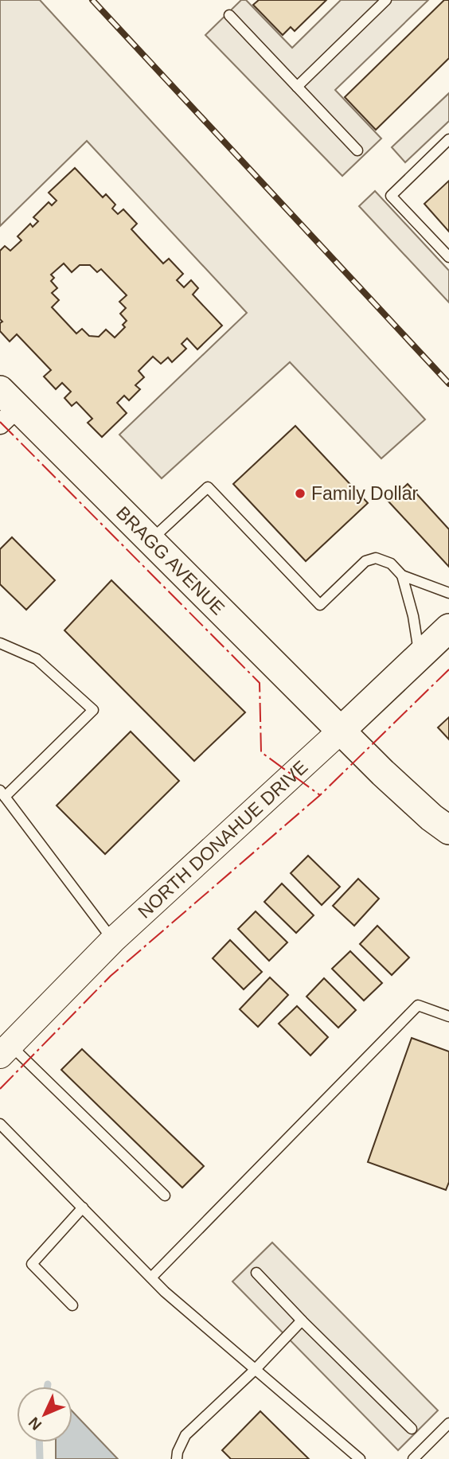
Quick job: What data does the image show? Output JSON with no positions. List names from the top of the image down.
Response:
{
  "streets": {
    "main road": ["BRAGG AVENUE", "NORTH DONAHUE DRIVE"]
  },
  "crossings": [
    ["BRAGG AVENUE", "NORTH DONAHUE DRIVE"]
  ],
  "places": ["Family Dollar"],
  "north": "bottom left"
}
